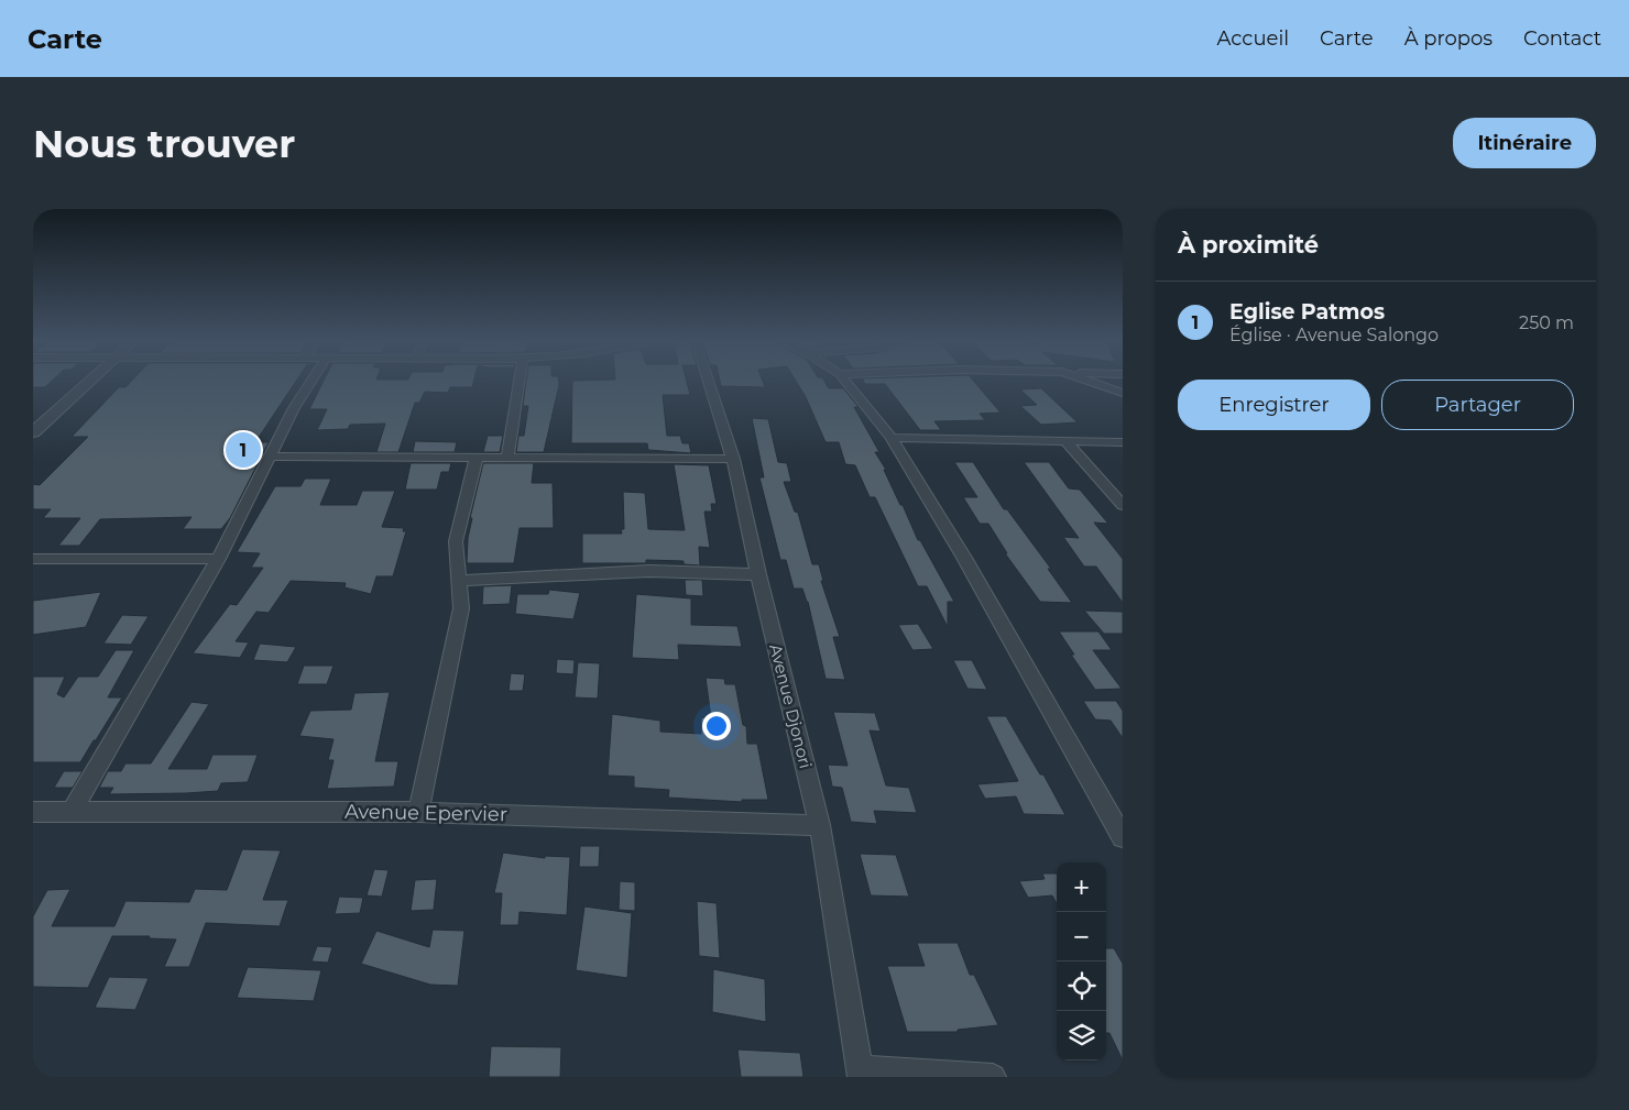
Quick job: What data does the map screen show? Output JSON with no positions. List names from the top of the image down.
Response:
{
  "streets": {
    "street": ["Avenue Djonori", "Avenue Epervier"]
  },
  "crossings": [
    ["Avenue Djonori", "Avenue Epervier"]
  ],
  "page": {
    "header": "Carte",
    "nav": [
      "Accueil",
      "Carte",
      "À propos",
      "Contact"
    ],
    "buttons": [
      "Itinéraire",
      ["Enregistrer", "Partager"]
    ],
    "title": "Nous trouver",
    "heading": "À proximité",
    "list": [
      {
        "mark": "1",
        "name": "Eglise Patmos",
        "note": "Église · Avenue Salongo",
        "value": "250 m"
      }
    ],
    "pins": "1",
    "map_buttons": ["+", "−"]
  }
}
